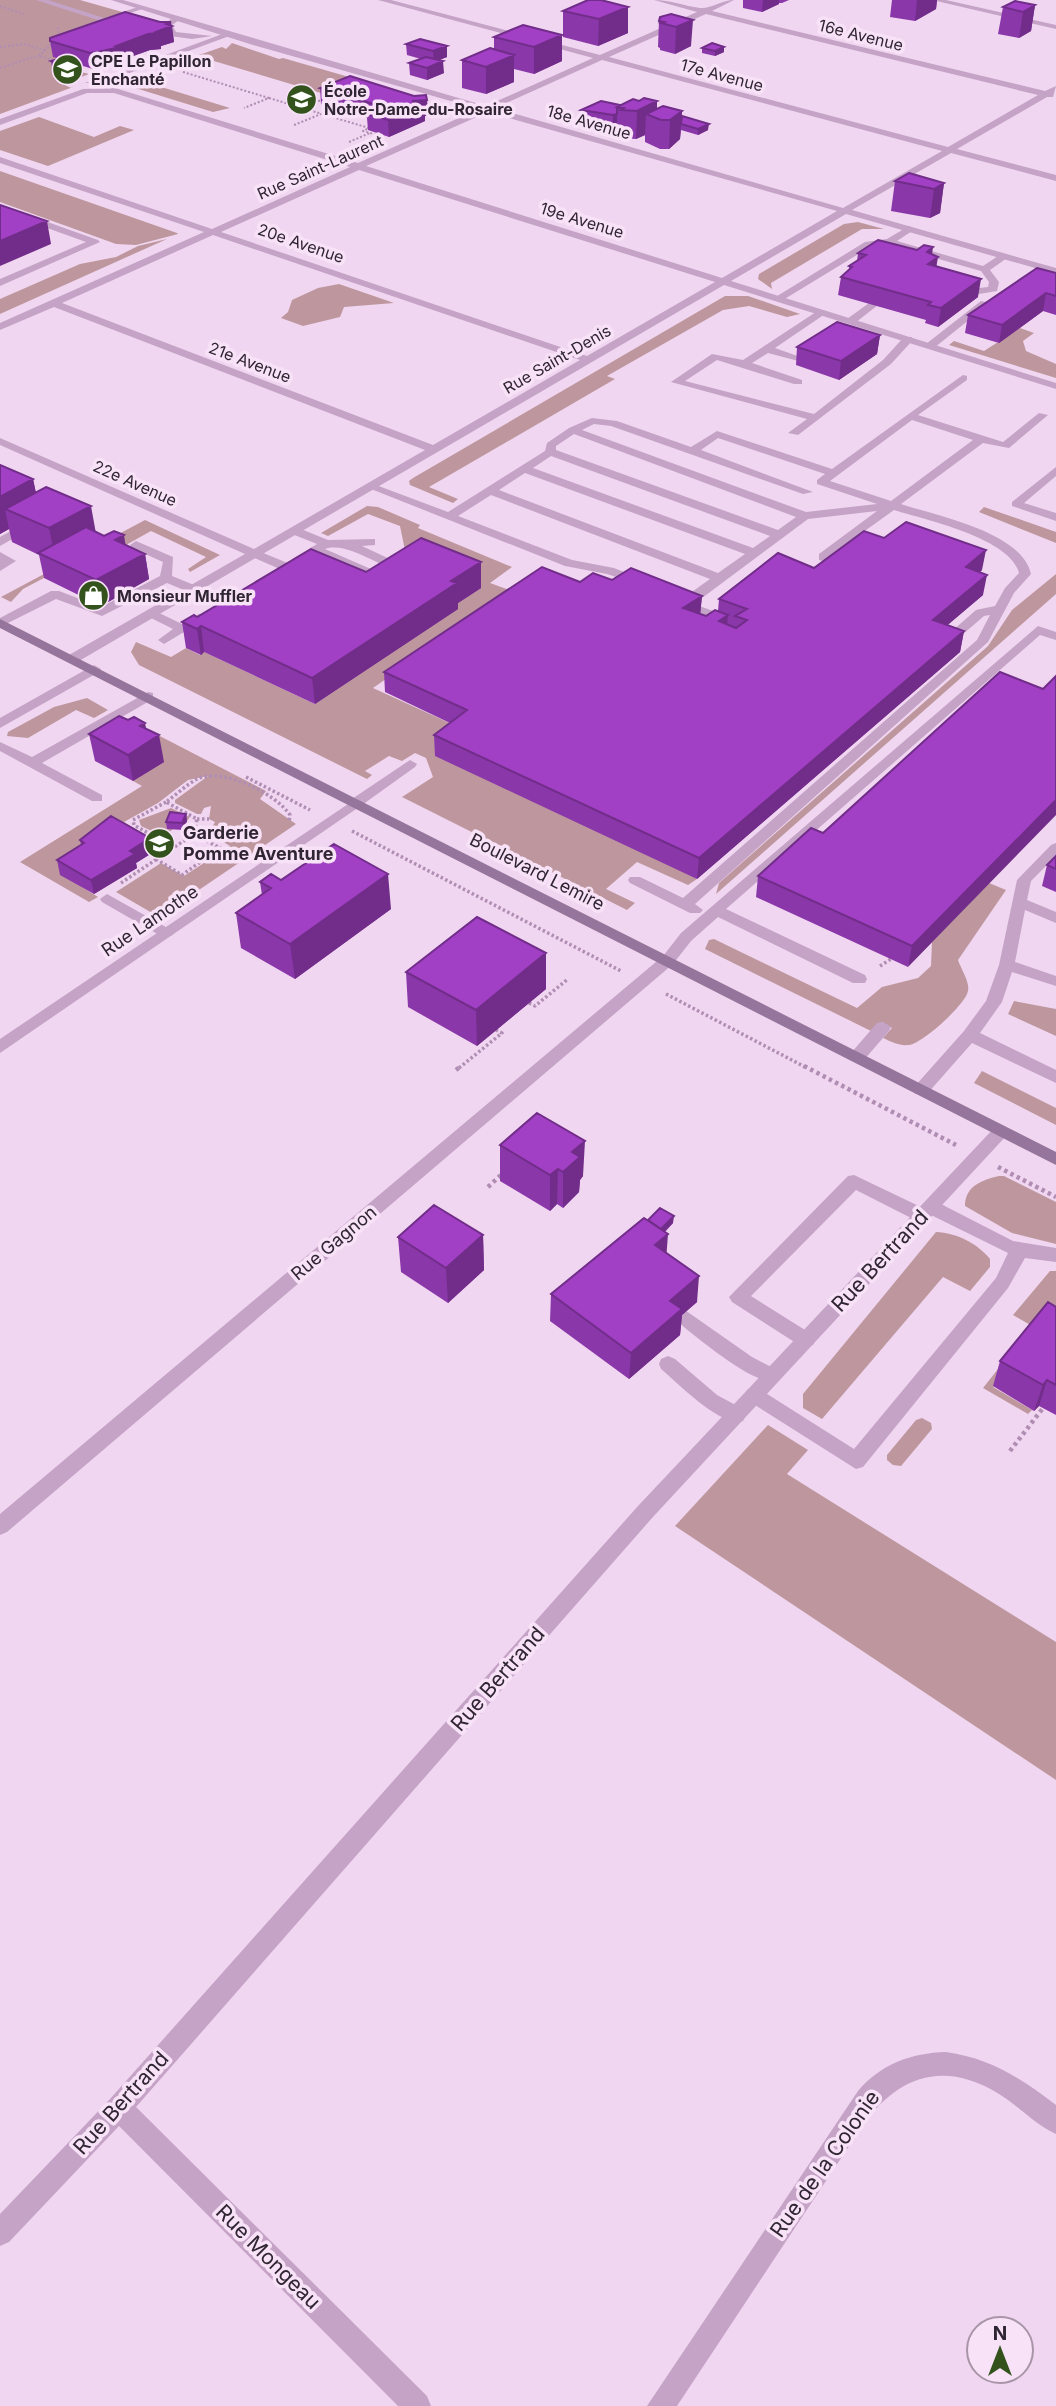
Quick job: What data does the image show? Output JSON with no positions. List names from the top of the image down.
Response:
{
  "streets": {
    "main road": ["Boulevard Lemire"],
    "street": [
      "16e Avenue",
      "17e Avenue",
      "18e Avenue",
      "Rue Saint-Laurent",
      "19e Avenue",
      "20e Avenue",
      "Rue Saint-Denis",
      "21e Avenue",
      "22e Avenue",
      "Rue Lamothe",
      "Rue Gagnon",
      "Rue Bertrand",
      "Rue de la Colonie",
      "Rue Mongeau"
    ]
  },
  "crossings": [
    ["16e Avenue", "Rue Saint-Laurent"],
    ["16e Avenue", "Rue Saint-Denis"],
    ["17e Avenue", "Rue Saint-Laurent"],
    ["17e Avenue", "Rue Saint-Denis"],
    ["18e Avenue", "Rue Saint-Laurent"],
    ["18e Avenue", "Rue Saint-Denis"],
    ["Rue Saint-Laurent", "19e Avenue"],
    ["Rue Saint-Laurent", "20e Avenue"],
    ["Rue Saint-Laurent", "21e Avenue"],
    ["19e Avenue", "Rue Saint-Denis"],
    ["20e Avenue", "Rue Saint-Denis"],
    ["Rue Saint-Denis", "21e Avenue"],
    ["Rue Saint-Denis", "22e Avenue"],
    ["Rue Saint-Denis", "Boulevard Lemire"],
    ["Boulevard Lemire", "Rue Lamothe"],
    ["Boulevard Lemire", "Rue Gagnon"],
    ["Boulevard Lemire", "Rue Bertrand"],
    ["Rue Bertrand", "Rue Mongeau"]
  ],
  "places": {
    "school or university": ["CPE Le Papillon Enchanté", "École Notre-Dame-du-Rosaire", "Garderie Pomme Aventure"],
    "shop": ["Monsieur Muffler"]
  },
  "north": "top"
}
